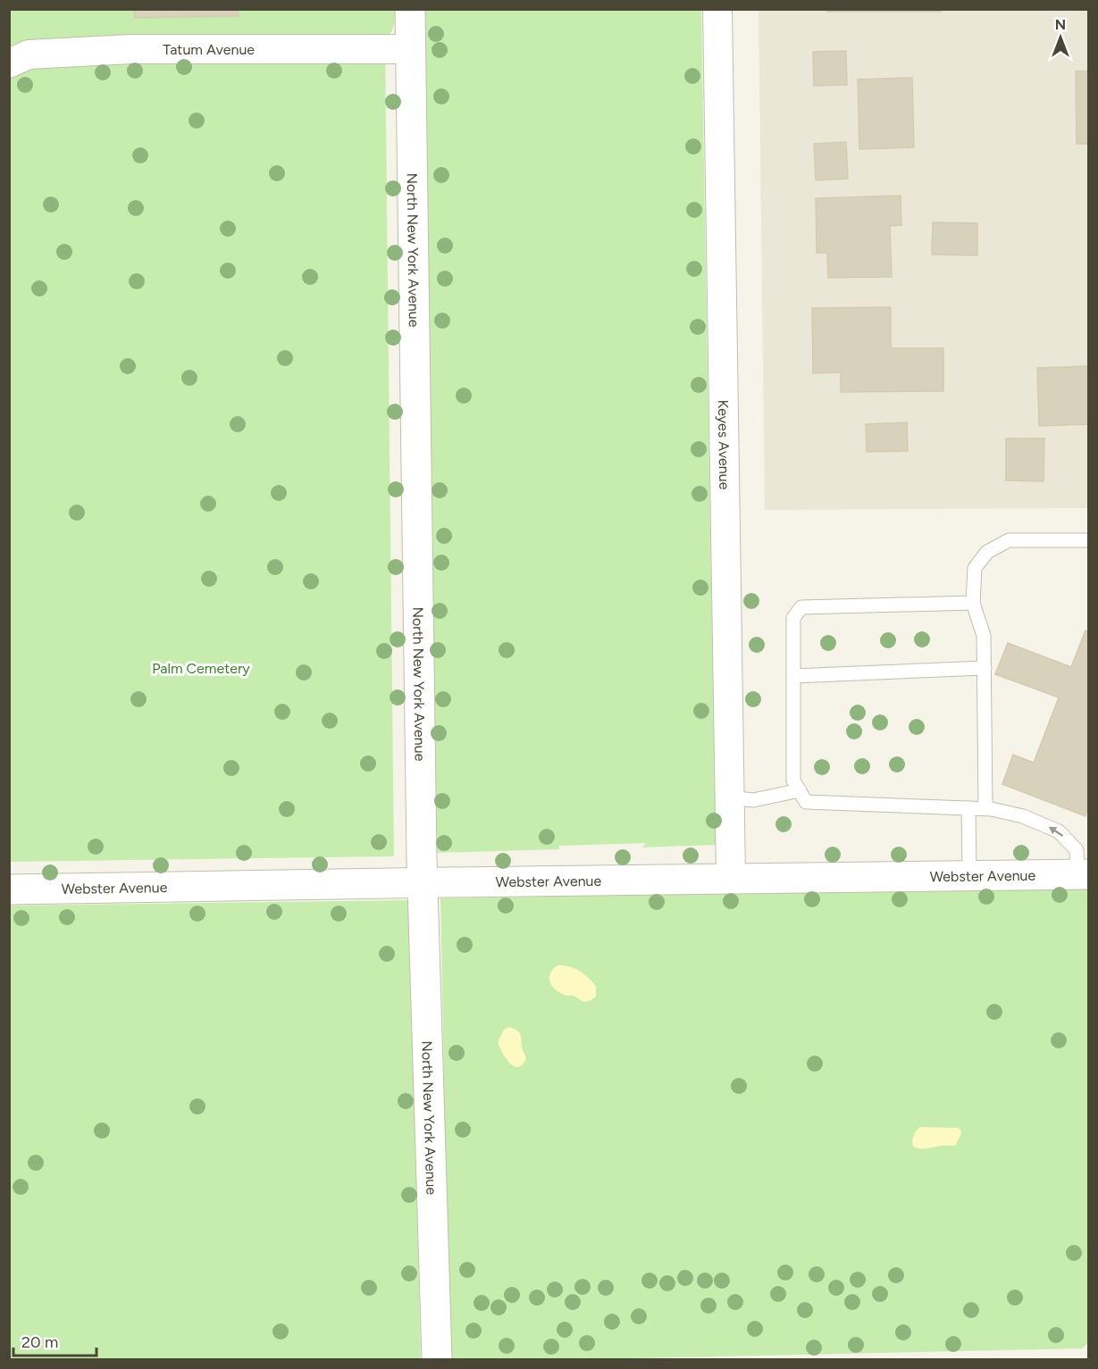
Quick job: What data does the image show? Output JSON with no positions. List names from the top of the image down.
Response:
{
  "streets": {
    "street": [
      "Tatum Avenue",
      "North New York Avenue",
      "Keyes Avenue",
      "Webster Avenue"
    ]
  },
  "crossings": [
    ["Tatum Avenue", "North New York Avenue"],
    ["North New York Avenue", "Webster Avenue"],
    ["Keyes Avenue", "Webster Avenue"]
  ],
  "parks": ["Palm Cemetery"],
  "scale_bar": "20 m",
  "north": "top"
}
